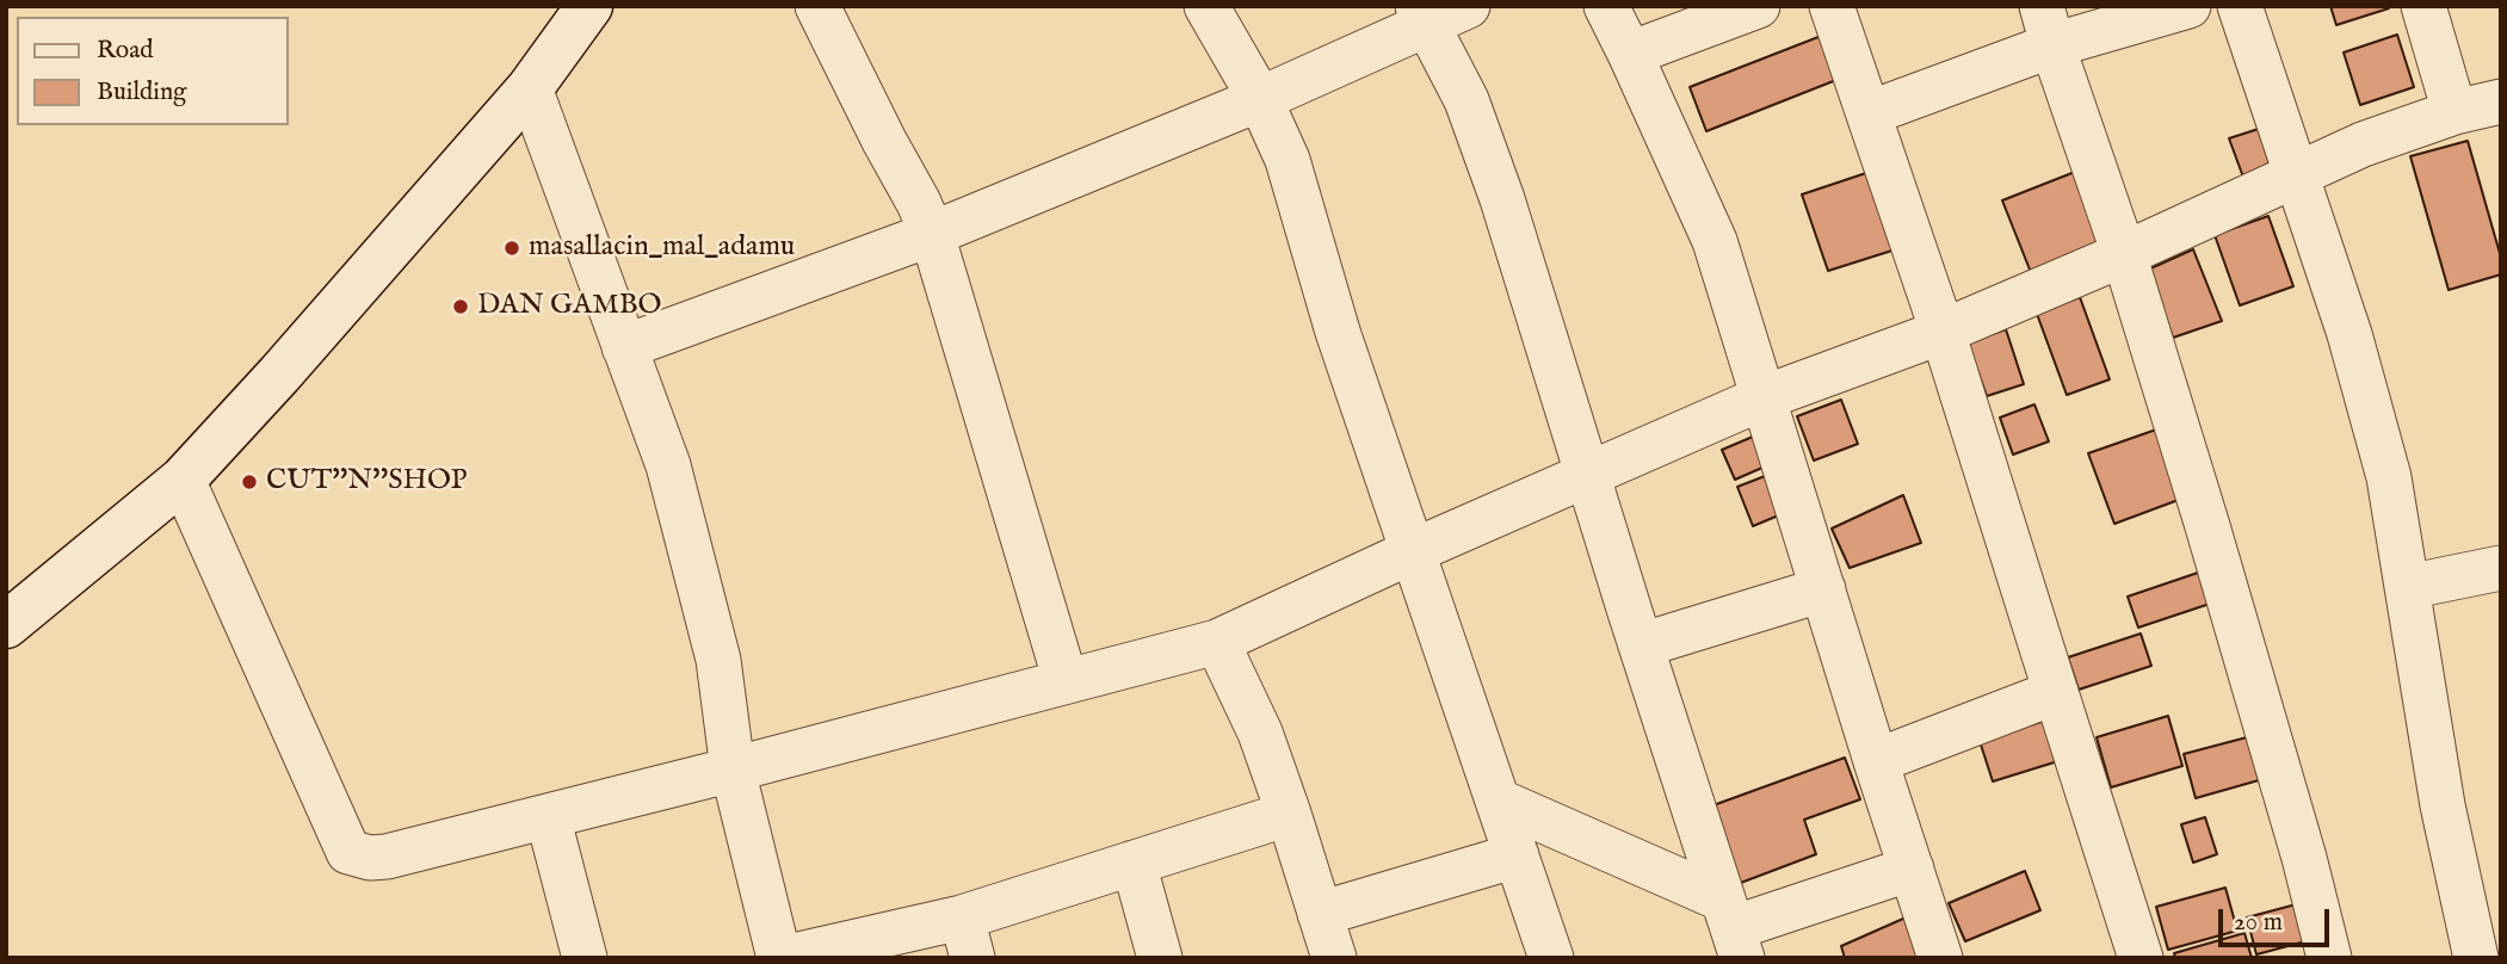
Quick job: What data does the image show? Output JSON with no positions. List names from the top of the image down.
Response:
{
  "places": ["masallacin_mal_adamu", "DAN GAMBO", "CUT''N''SHOP"],
  "legend": ["Road", "Building"],
  "scale_bar": "20 m"
}
